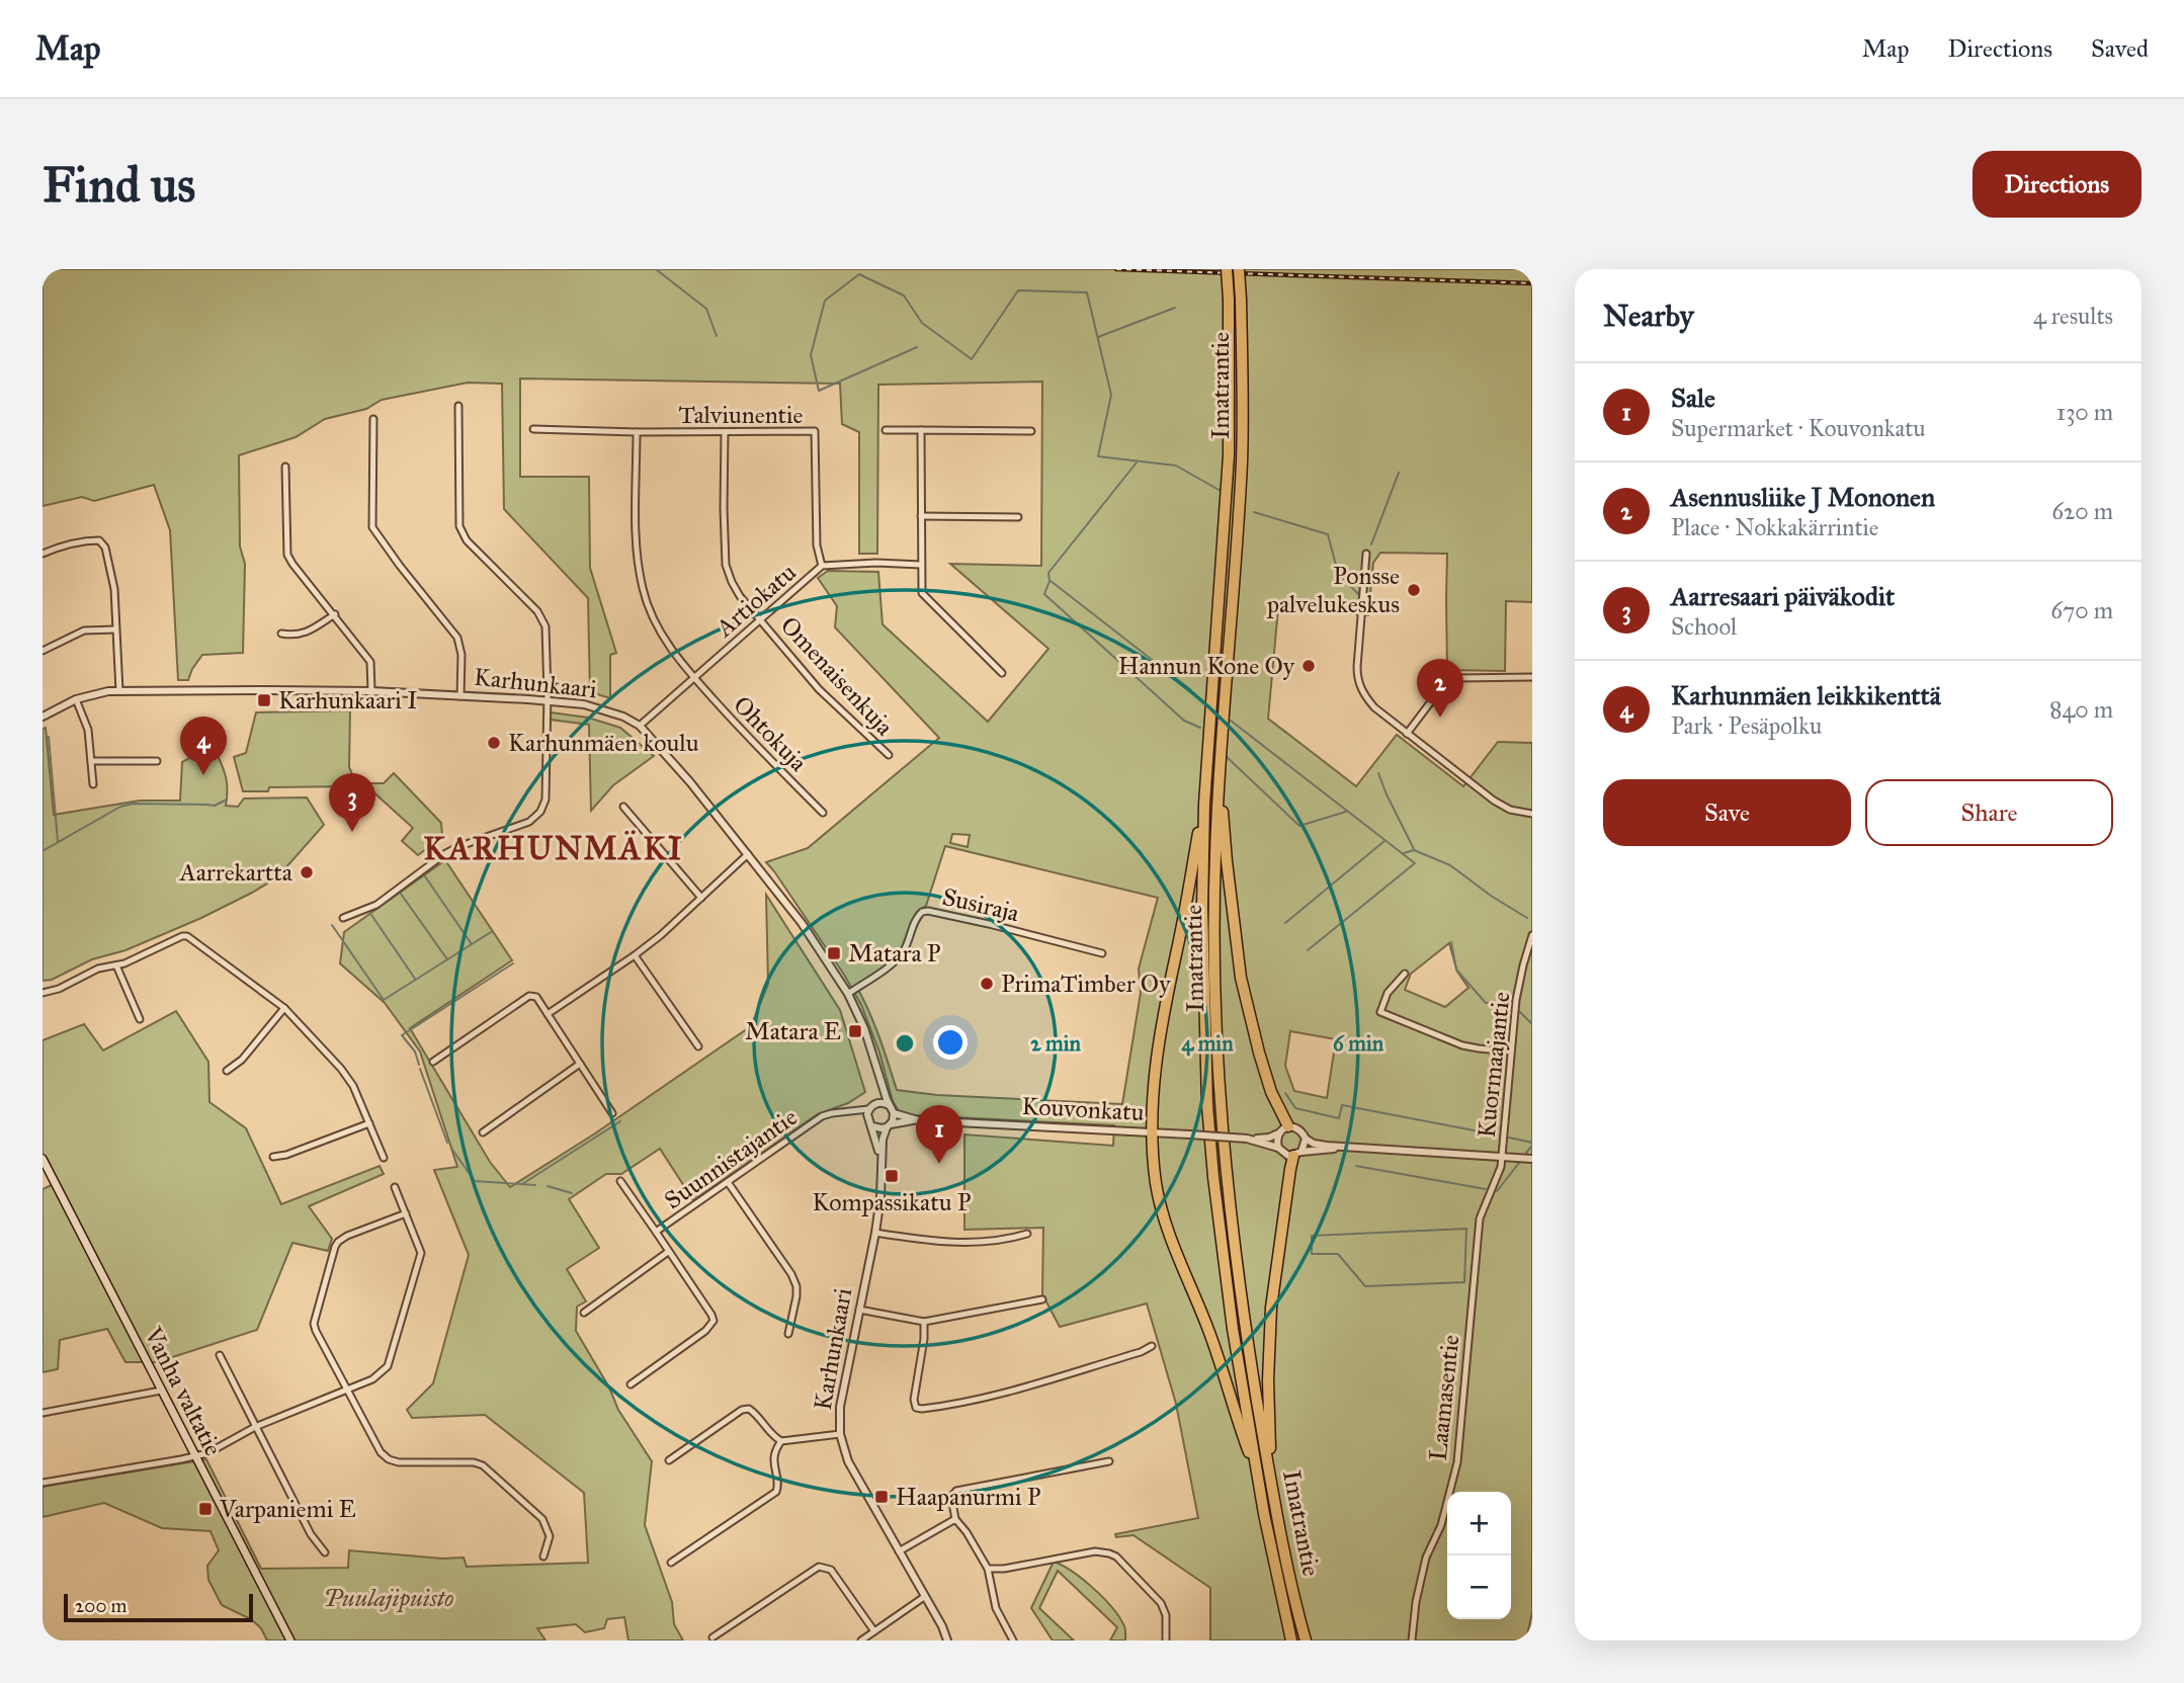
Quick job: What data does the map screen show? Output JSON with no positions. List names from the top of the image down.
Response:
{
  "streets": {
    "highway": ["Imatrantie"],
    "main road": ["Vanha valtatie"],
    "street": [
      "Talviunentie",
      "Artiokatu",
      "Omenaisenkuja",
      "Karhunkaari",
      "Ohtokuja",
      "Susiraja",
      "Kuormaajantie",
      "Kouvonkatu",
      "Suunnistajantie",
      "Laamasentie"
    ]
  },
  "crossings": [
    ["Talviunentie", "Artiokatu"],
    ["Talviunentie", "Omenaisenkuja"],
    ["Talviunentie", "Ohtokuja"],
    ["Artiokatu", "Omenaisenkuja"],
    ["Artiokatu", "Karhunkaari"],
    ["Artiokatu", "Ohtokuja"],
    ["Karhunkaari", "Susiraja"],
    ["Karhunkaari", "Kouvonkatu"],
    ["Karhunkaari", "Suunnistajantie"],
    ["Kuormaajantie", "Laamasentie"],
    ["Kouvonkatu", "Suunnistajantie"]
  ],
  "districts": ["KARHUNMÄKI"],
  "parks": ["Puulajipuisto"],
  "places": {
    "other": [
      "Ponsse palvelukeskus",
      "Hannun Kone Oy",
      "Karhunmäen koulu",
      "Aarrekartta",
      "PrimaTimber Oy"
    ],
    "transit": [
      "Karhunkaari I",
      "Matara P",
      "Matara E",
      "Kompassikatu P",
      "Haapanurmi P",
      "Varpaniemi E"
    ]
  },
  "scale_bar": "200 m",
  "page": {
    "header": "Map",
    "nav": ["Map", "Directions", "Saved"],
    "buttons": [
      "Directions",
      ["Save", "Share"]
    ],
    "title": "Find us",
    "heading": ["Nearby", "4 results"],
    "list": [
      {
        "mark": "1",
        "name": "Sale",
        "note": "Supermarket · Kouvonkatu",
        "value": "130 m"
      },
      {
        "mark": "2",
        "name": "Asennusliike J Mononen",
        "note": "Place · Nokkakärrintie",
        "value": "620 m"
      },
      {
        "mark": "3",
        "name": "Aarresaari päiväkodit",
        "note": "School",
        "value": "670 m"
      },
      {
        "mark": "4",
        "name": "Karhunmäen leikkikenttä",
        "note": "Park · Pesäpolku",
        "value": "840 m"
      }
    ],
    "pins": [
      "2",
      "4",
      "3",
      "1"
    ],
    "map_buttons": ["+", "−"],
    "scale": "200 m"
  },
  "rings": ["2 min", "4 min", "6 min"]
}
